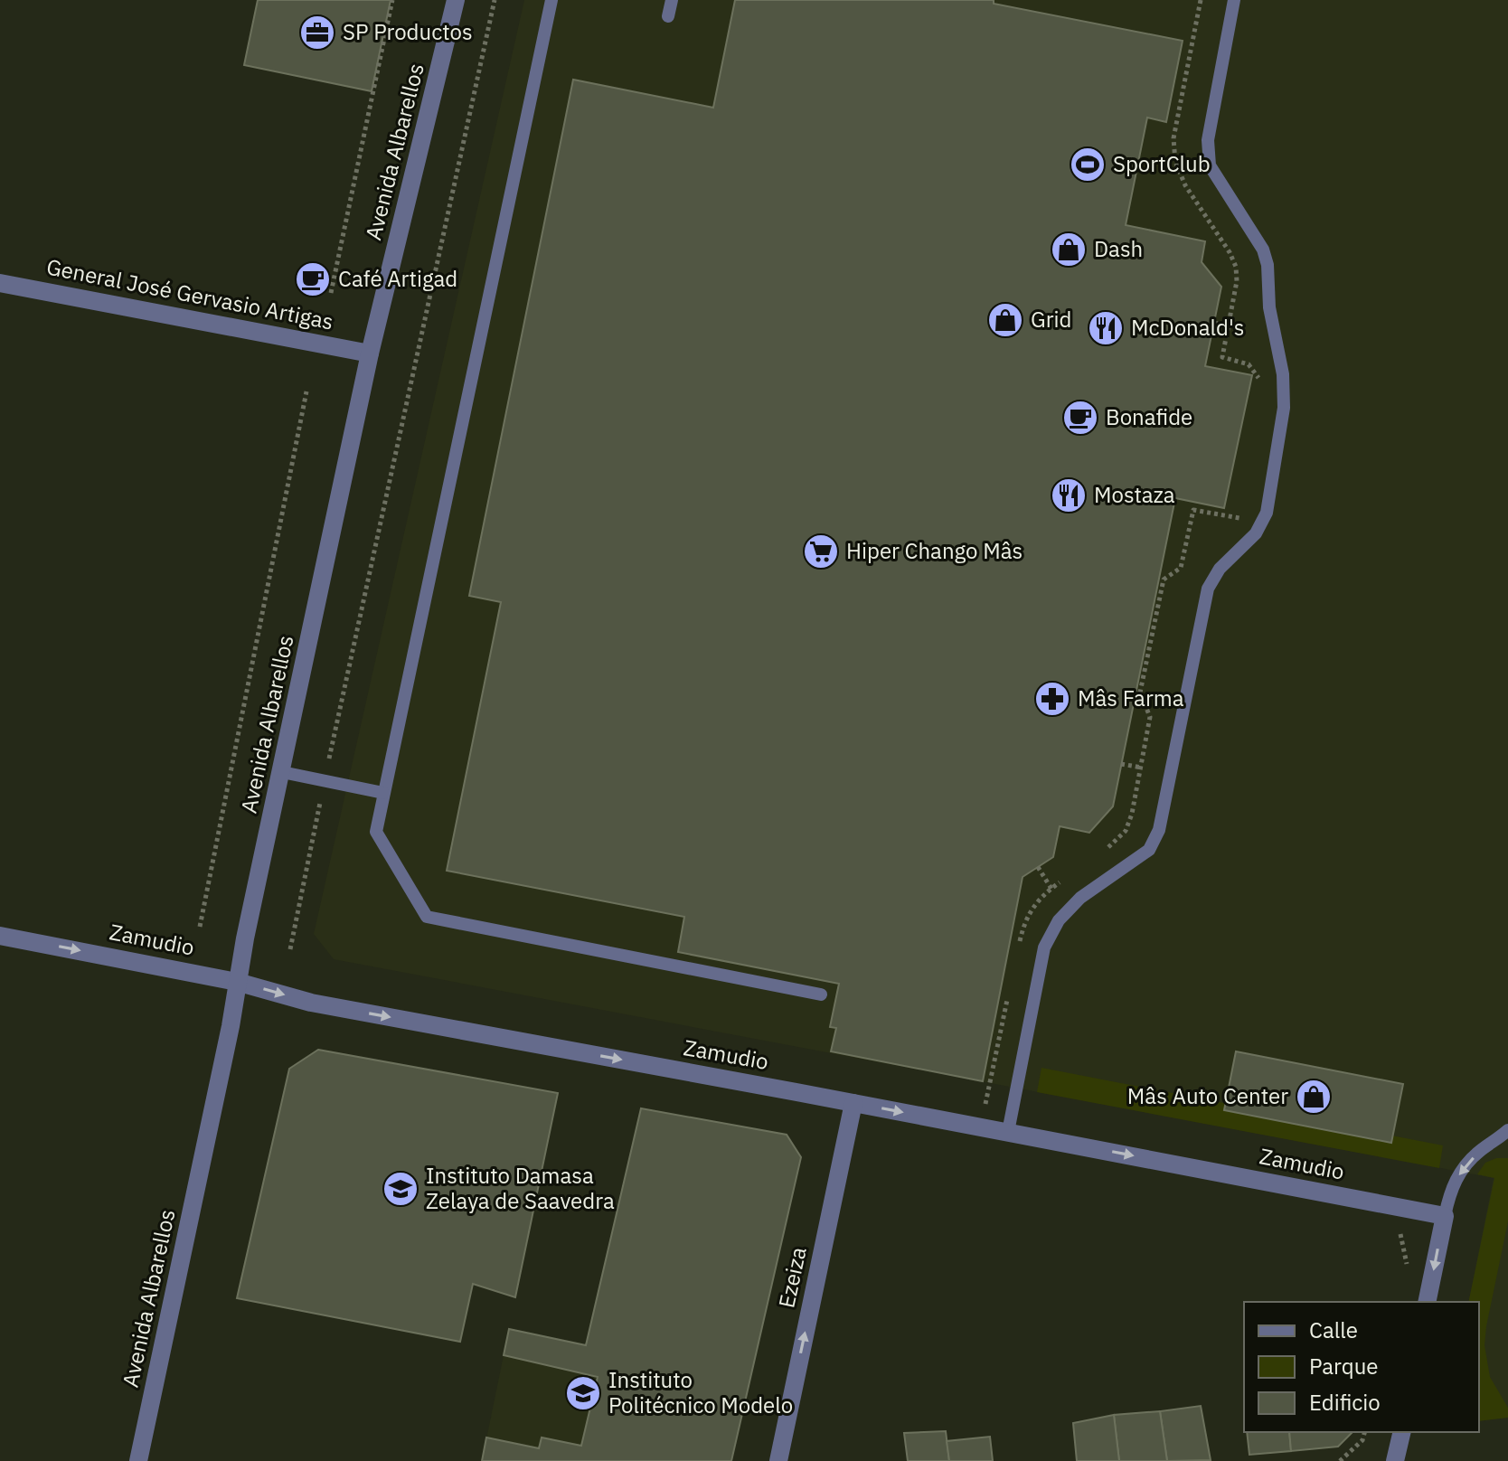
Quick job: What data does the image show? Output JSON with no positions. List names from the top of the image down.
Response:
{
  "streets": {
    "street": [
      "Avenida Albarellos",
      "General José Gervasio Artigas",
      "Zamudio",
      "Ezeiza"
    ]
  },
  "crossings": [
    ["Avenida Albarellos", "General José Gervasio Artigas"],
    ["Avenida Albarellos", "Zamudio"],
    ["Zamudio", "Ezeiza"]
  ],
  "one_way": ["Zamudio", "Ezeiza"],
  "places": {
    "office": ["SP Productos"],
    "sports": ["SportClub"],
    "shop": ["Dash", "Grid", "Mâs Auto Center"],
    "cafe": ["Café Artigad", "Bonafide"],
    "restaurant": ["McDonald's", "Mostaza"],
    "supermarket": ["Hiper Chango Mâs"],
    "pharmacy": ["Mâs Farma"],
    "school or university": ["Instituto Damasa Zelaya de Saavedra", "Instituto Politécnico Modelo"]
  },
  "legend": ["Calle", "Parque", "Edificio"]
}
